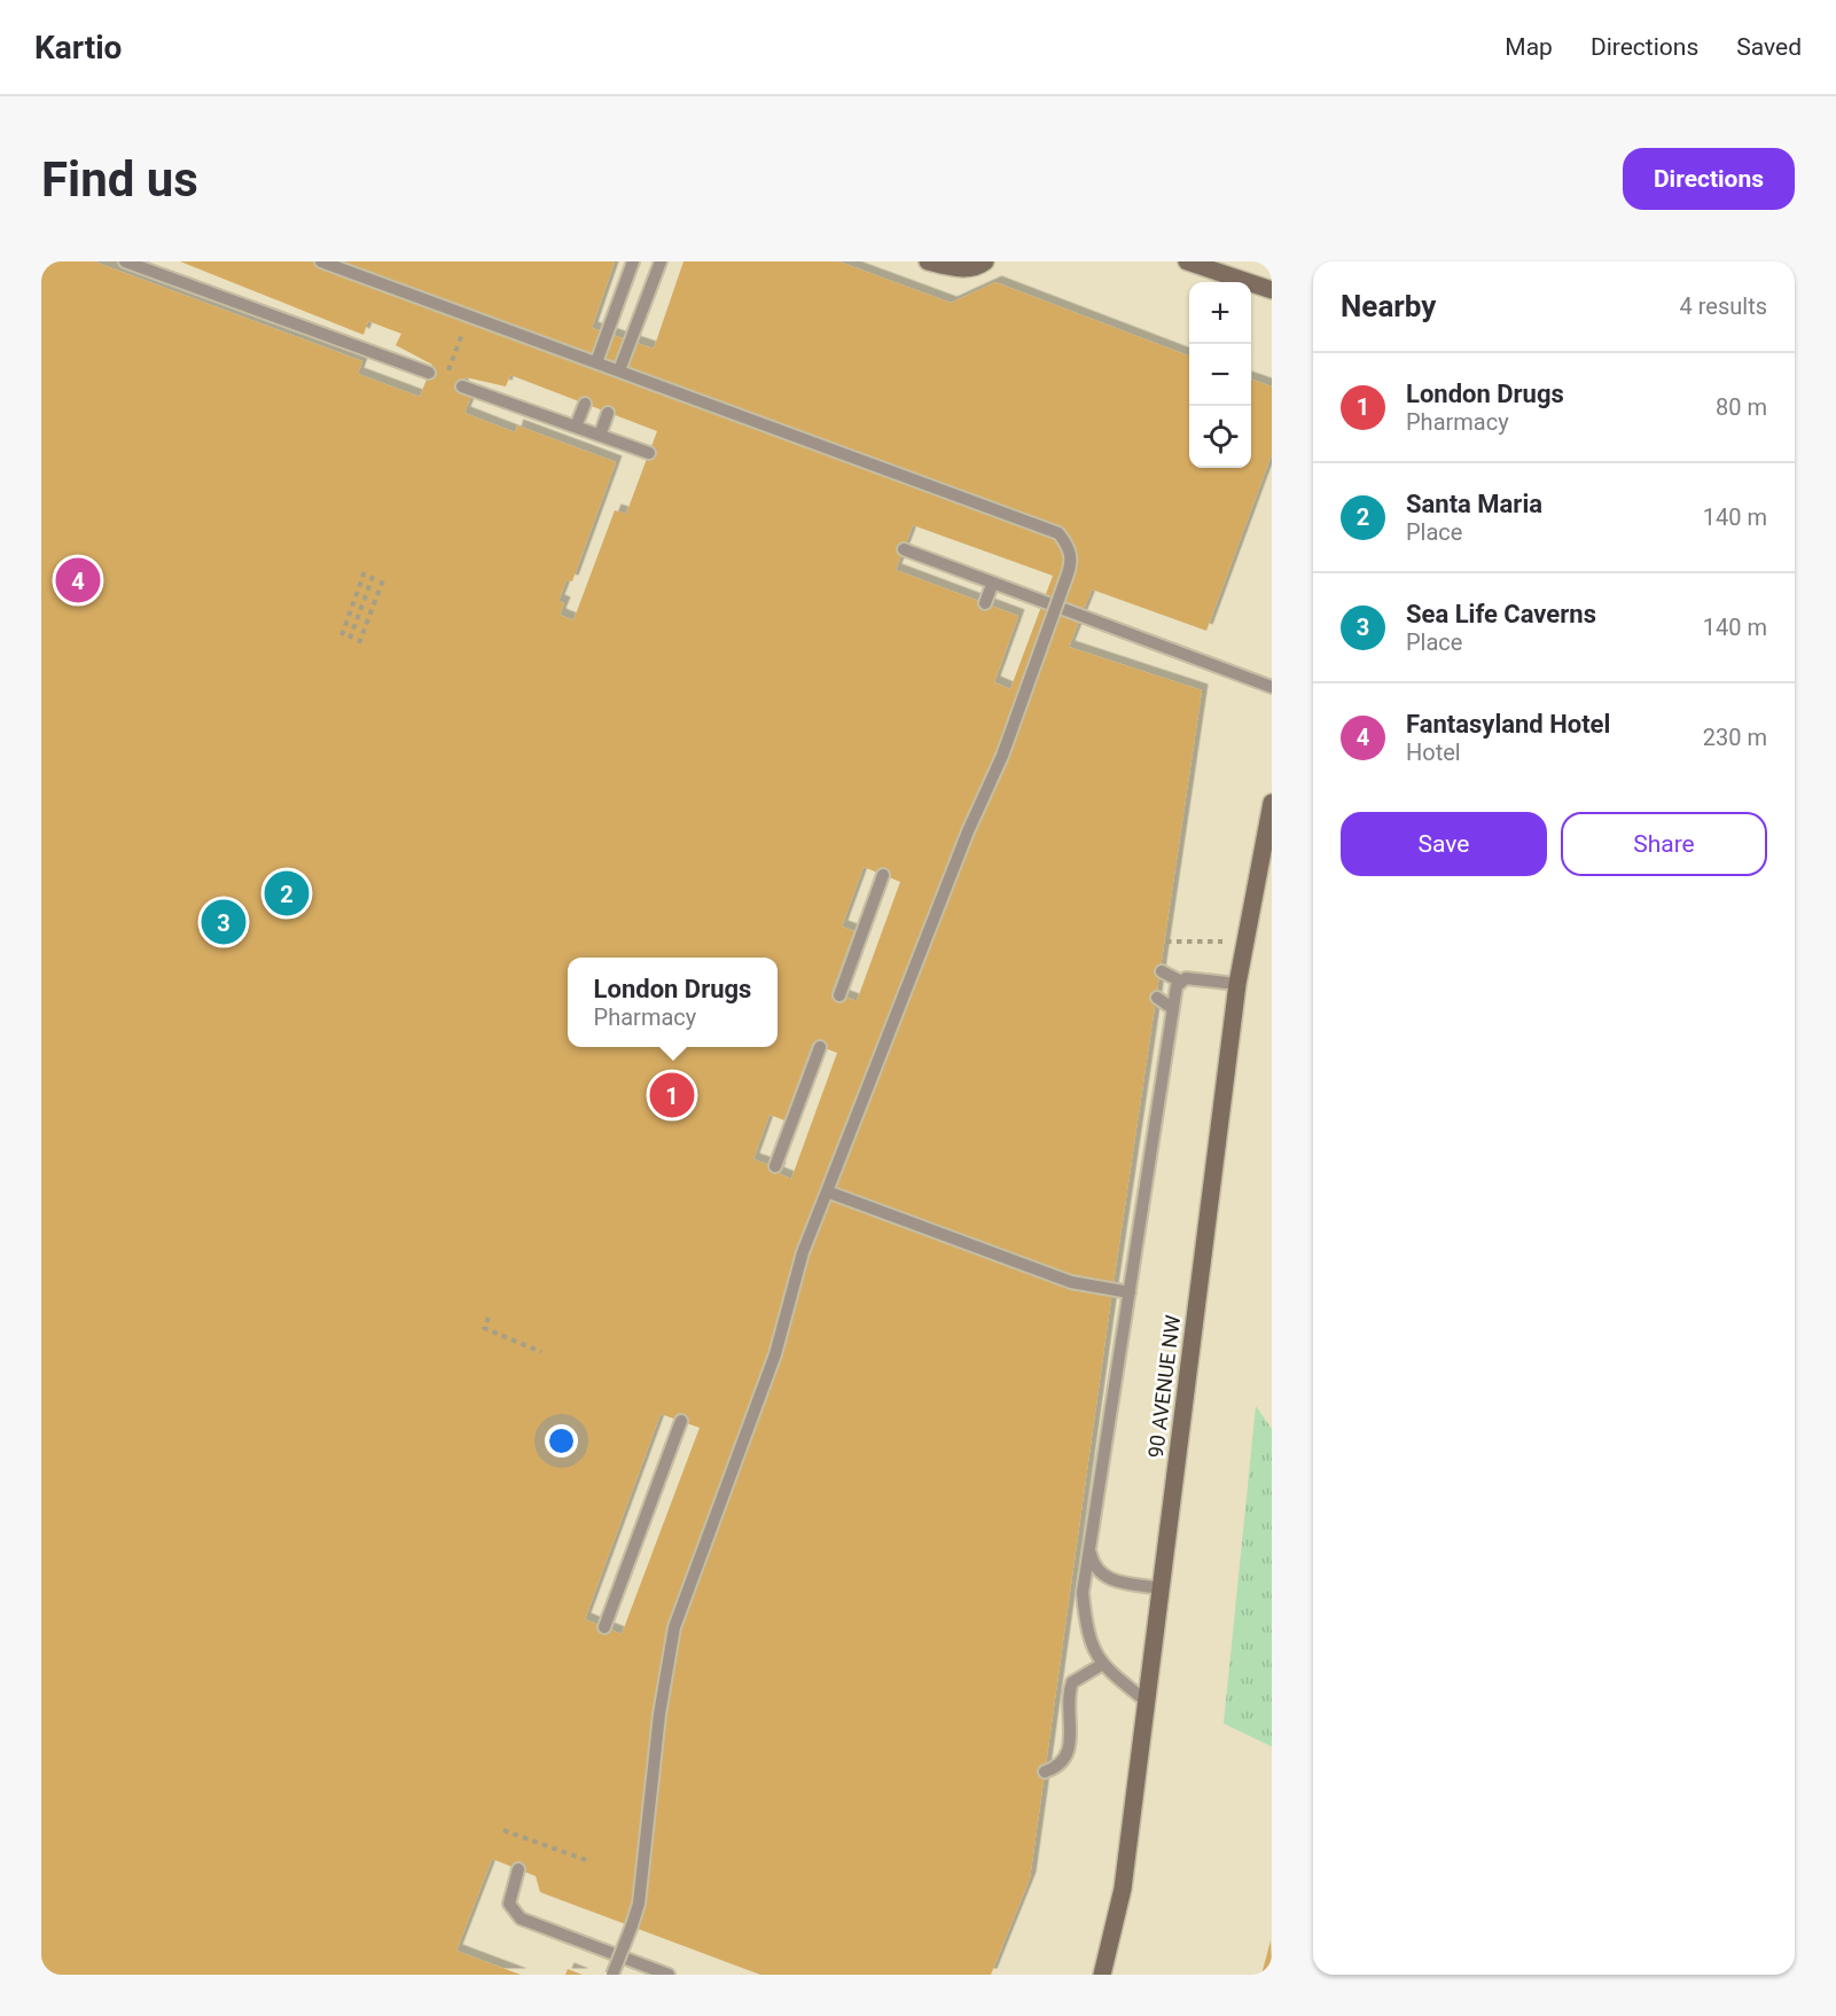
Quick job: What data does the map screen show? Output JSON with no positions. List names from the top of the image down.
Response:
{
  "streets": {
    "street": ["90 AVENUE NW"]
  },
  "page": {
    "header": "Kartio",
    "nav": ["Map", "Directions", "Saved"],
    "buttons": [
      "Directions",
      ["Save", "Share"]
    ],
    "title": "Find us",
    "heading": ["Nearby", "4 results"],
    "map_buttons": ["+", "−"],
    "list": [
      {
        "mark": "1",
        "name": "London Drugs",
        "note": "Pharmacy",
        "value": "80 m"
      },
      {
        "mark": "2",
        "name": "Santa Maria",
        "note": "Place",
        "value": "140 m"
      },
      {
        "mark": "3",
        "name": "Sea Life Caverns",
        "note": "Place",
        "value": "140 m"
      },
      {
        "mark": "4",
        "name": "Fantasyland Hotel",
        "note": "Hotel",
        "value": "230 m"
      }
    ],
    "pins": [
      "4",
      "2",
      "3",
      "1"
    ],
    "popup": ["London Drugs", "Pharmacy"]
  }
}
